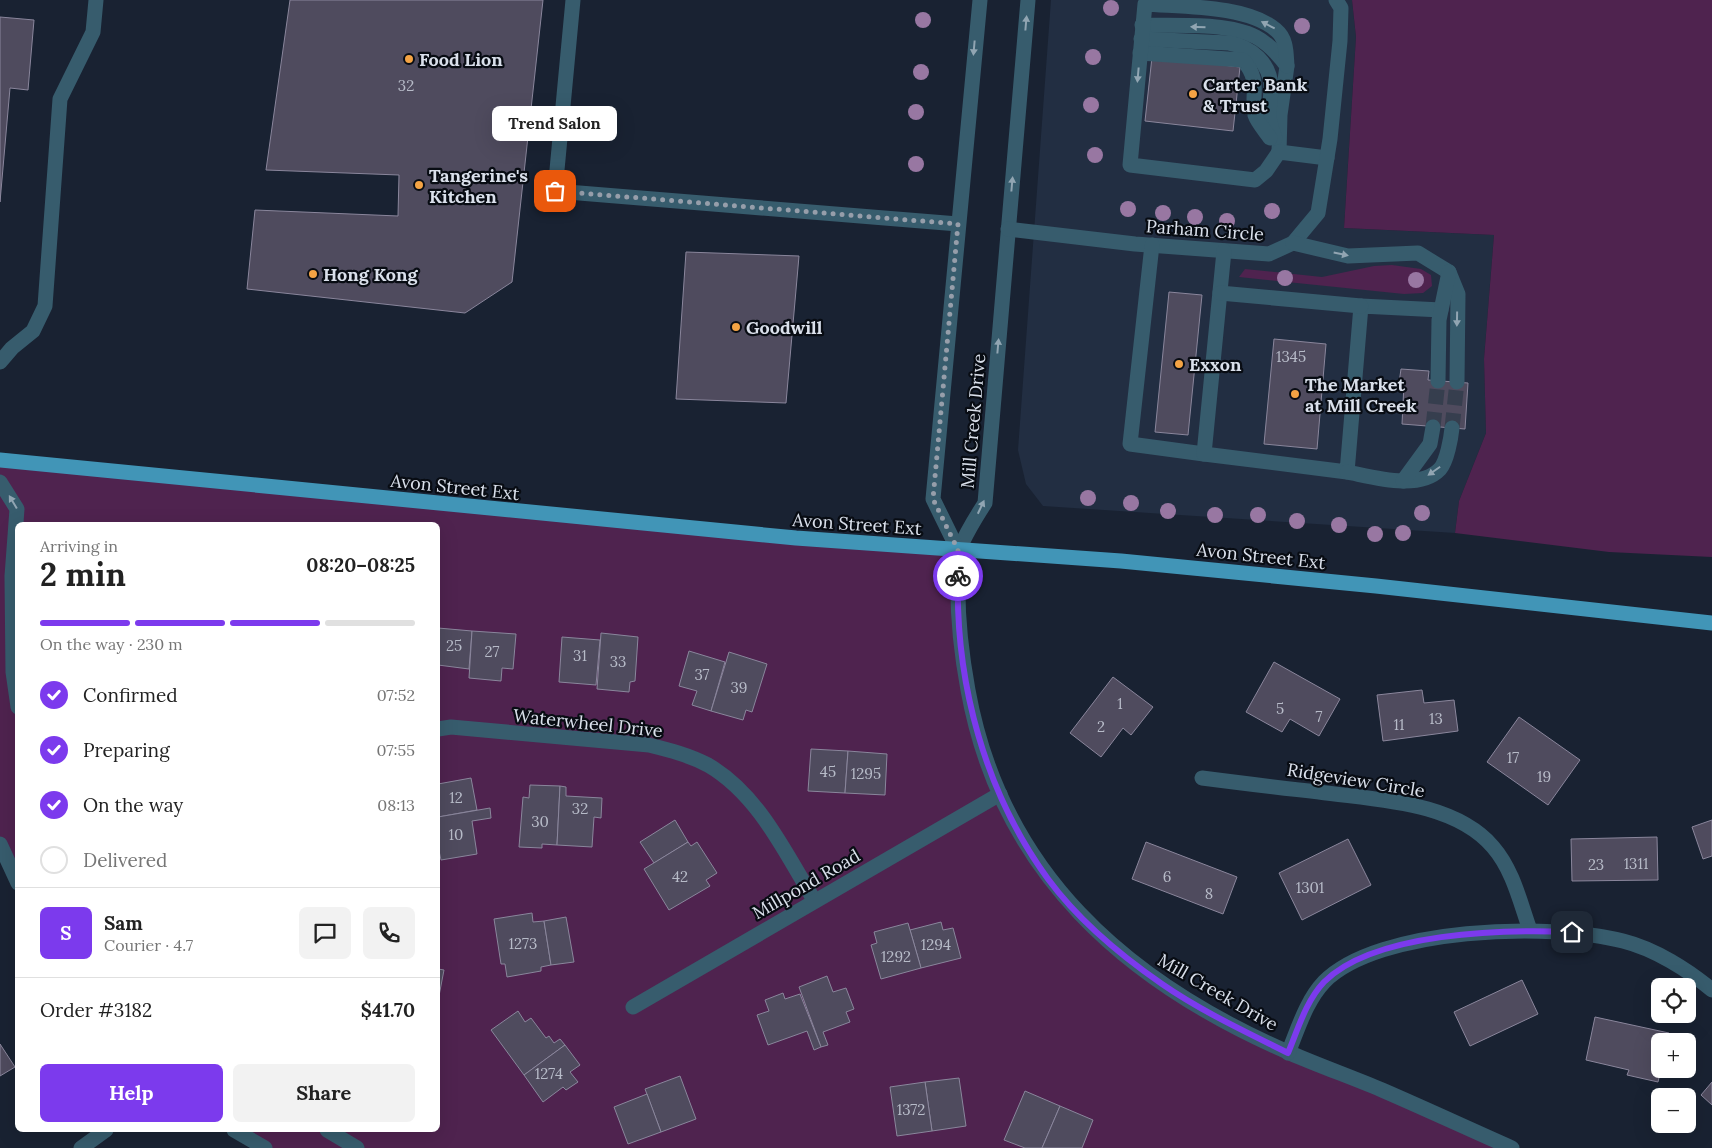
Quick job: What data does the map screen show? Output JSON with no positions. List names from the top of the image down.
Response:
{
  "streets": {
    "main road": ["Avon Street Ext"],
    "street": [
      "Parham Circle",
      "Mill Creek Drive",
      "Waterwheel Drive",
      "Ridgeview Circle",
      "Millpond Road"
    ]
  },
  "crossings": [
    ["Parham Circle", "Mill Creek Drive"],
    ["Mill Creek Drive", "Avon Street Ext"],
    ["Mill Creek Drive", "Millpond Road"],
    ["Waterwheel Drive", "Millpond Road"]
  ],
  "places": [
    "Food Lion",
    "Carter Bank & Trust",
    "Tangerine's Kitchen",
    "Trend Salon",
    "Hong Kong",
    "Goodwill",
    "Exxon",
    "The Market at Mill Creek"
  ],
  "house_numbers": [
    "32",
    "1345",
    "25",
    "27",
    "31",
    "33",
    "37",
    "39",
    "1",
    "5",
    "7",
    "13",
    "11",
    "2",
    "17",
    "45",
    "1295",
    "19",
    "12",
    "32",
    "30",
    "10",
    "1311",
    "23",
    "42",
    "6",
    "1301",
    "8",
    "1273",
    "1294",
    "1292",
    "1274",
    "1372"
  ],
  "page": {
    "bubble": "Trend Salon",
    "heading": ["2 min", "Arriving in", "08:20–08:25"],
    "panel": [
      "Sam",
      "Courier · 4.7",
      "Order #3182",
      "$41.70"
    ],
    "bar": "On the way · 230 m",
    "list": [
      ["Confirmed", "07:52"],
      ["Preparing", "07:55"],
      ["On the way", "08:13"],
      "Delivered"
    ],
    "round": "S",
    "map_buttons": ["+", "−"],
    "buttons": ["Help", "Share"]
  }
}
